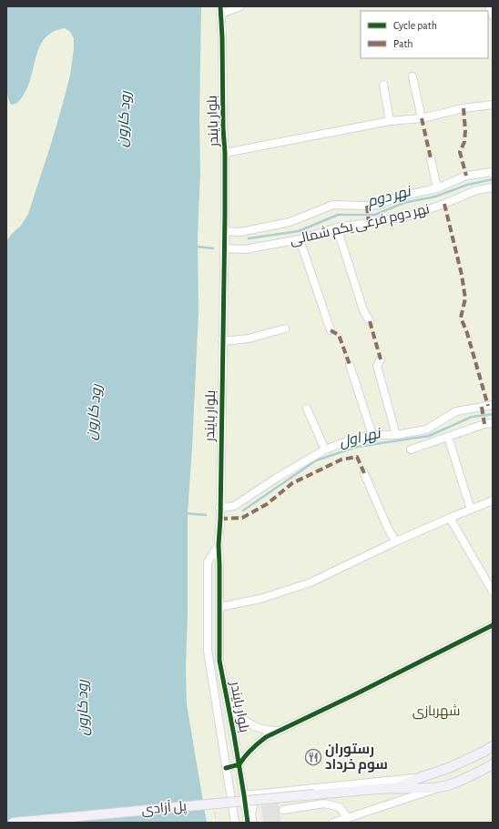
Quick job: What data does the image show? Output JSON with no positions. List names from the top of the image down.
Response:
{
  "streets": {
    "main road": ["پل آزادی"],
    "street": ["بلوار بایندر", "نهر دوم فرعی یکم شمالی"]
  },
  "crossings": [
    ["بلوار بایندر", "نهر دوم فرعی یکم شمالی"]
  ],
  "water": ["رود کارون", "نهر دوم", "نهر اول"],
  "parks": ["شهربازی"],
  "places": {
    "restaurant": ["رستوران سوم خرداد"]
  },
  "legend": ["Cycle path", "Path"]
}
